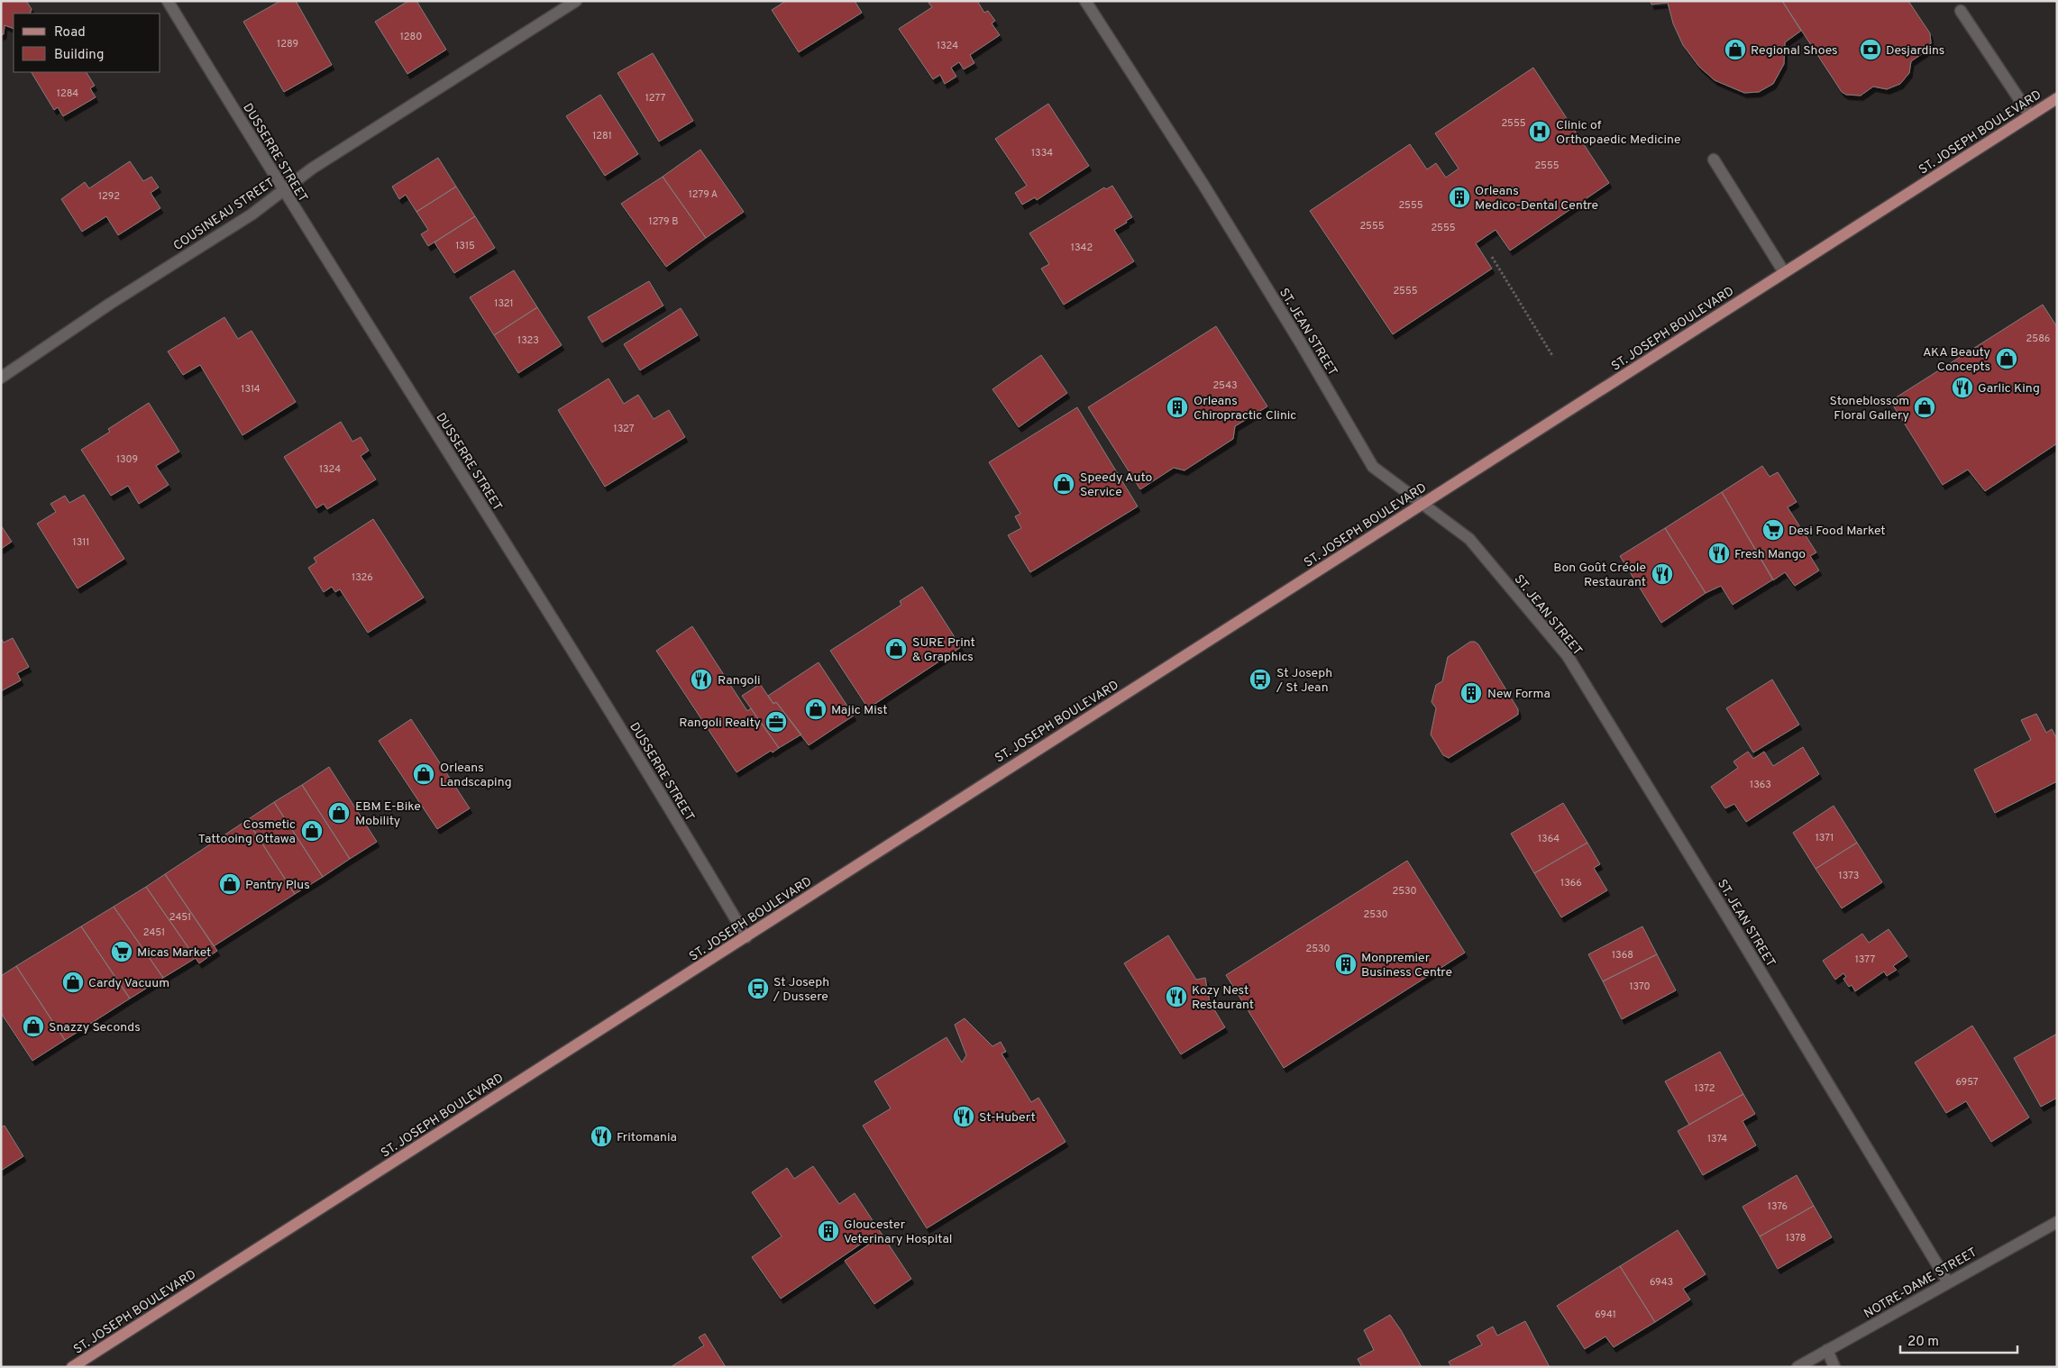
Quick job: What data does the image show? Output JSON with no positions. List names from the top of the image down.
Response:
{
  "streets": {
    "main road": ["ST. JOSEPH BOULEVARD"],
    "street": [
      "DUSSERRE STREET",
      "COUSINEAU STREET",
      "ST. JEAN STREET",
      "NOTRE-DAME STREET"
    ]
  },
  "crossings": [
    ["ST. JOSEPH BOULEVARD", "DUSSERRE STREET"],
    ["ST. JOSEPH BOULEVARD", "ST. JEAN STREET"],
    ["DUSSERRE STREET", "COUSINEAU STREET"],
    ["ST. JEAN STREET", "NOTRE-DAME STREET"]
  ],
  "places": {
    "shop": [
      "Regional Shoes",
      "AKA Beauty Concepts",
      "Stoneblossom Floral Gallery",
      "Speedy Auto Service",
      "SURE Print & Graphics",
      "Majic Mist",
      "Orleans Landscaping",
      "EBM E-Bike Mobility",
      "Cosmetic Tattooing Ottawa",
      "Pantry Plus",
      "Cardy Vacuum",
      "Snazzy Seconds"
    ],
    "bank": ["Desjardins"],
    "hospital": ["Clinic of Orthopaedic Medicine"],
    "building": [
      "Orleans Medico-Dental Centre",
      "Orleans Chiropractic Clinic",
      "New Forma",
      "Monpremier Business Centre",
      "Gloucester Veterinary Hospital"
    ],
    "restaurant": [
      "Garlic King",
      "Fresh Mango",
      "Bon Goût Créole Restaurant",
      "Rangoli",
      "Kozy Nest Restaurant",
      "St-Hubert",
      "Fritomania"
    ],
    "supermarket": ["Desi Food Market", "Micas Market"],
    "bus stop": ["St Joseph / St Jean", "St Joseph / Dussere"],
    "office": ["Rangoli Realty"]
  },
  "house_numbers": [
    "1280",
    "1289",
    "1324",
    "1284",
    "1277",
    "2555",
    "1281",
    "1334",
    "2555",
    "1279 A",
    "1292",
    "2555",
    "1279 B",
    "2555",
    "2555",
    "1315",
    "1342",
    "2555",
    "1321",
    "2586",
    "1323",
    "2543",
    "1314",
    "1327",
    "1309",
    "1324",
    "1311",
    "1326",
    "1363",
    "1371",
    "1364",
    "1373",
    "1366",
    "2530",
    "2530",
    "2451",
    "2451",
    "2530",
    "1368",
    "1377",
    "1370",
    "6957",
    "1372",
    "1374",
    "1376",
    "1378",
    "6943",
    "6941"
  ],
  "legend": ["Road", "Building"],
  "scale_bar": "20 m"
}
